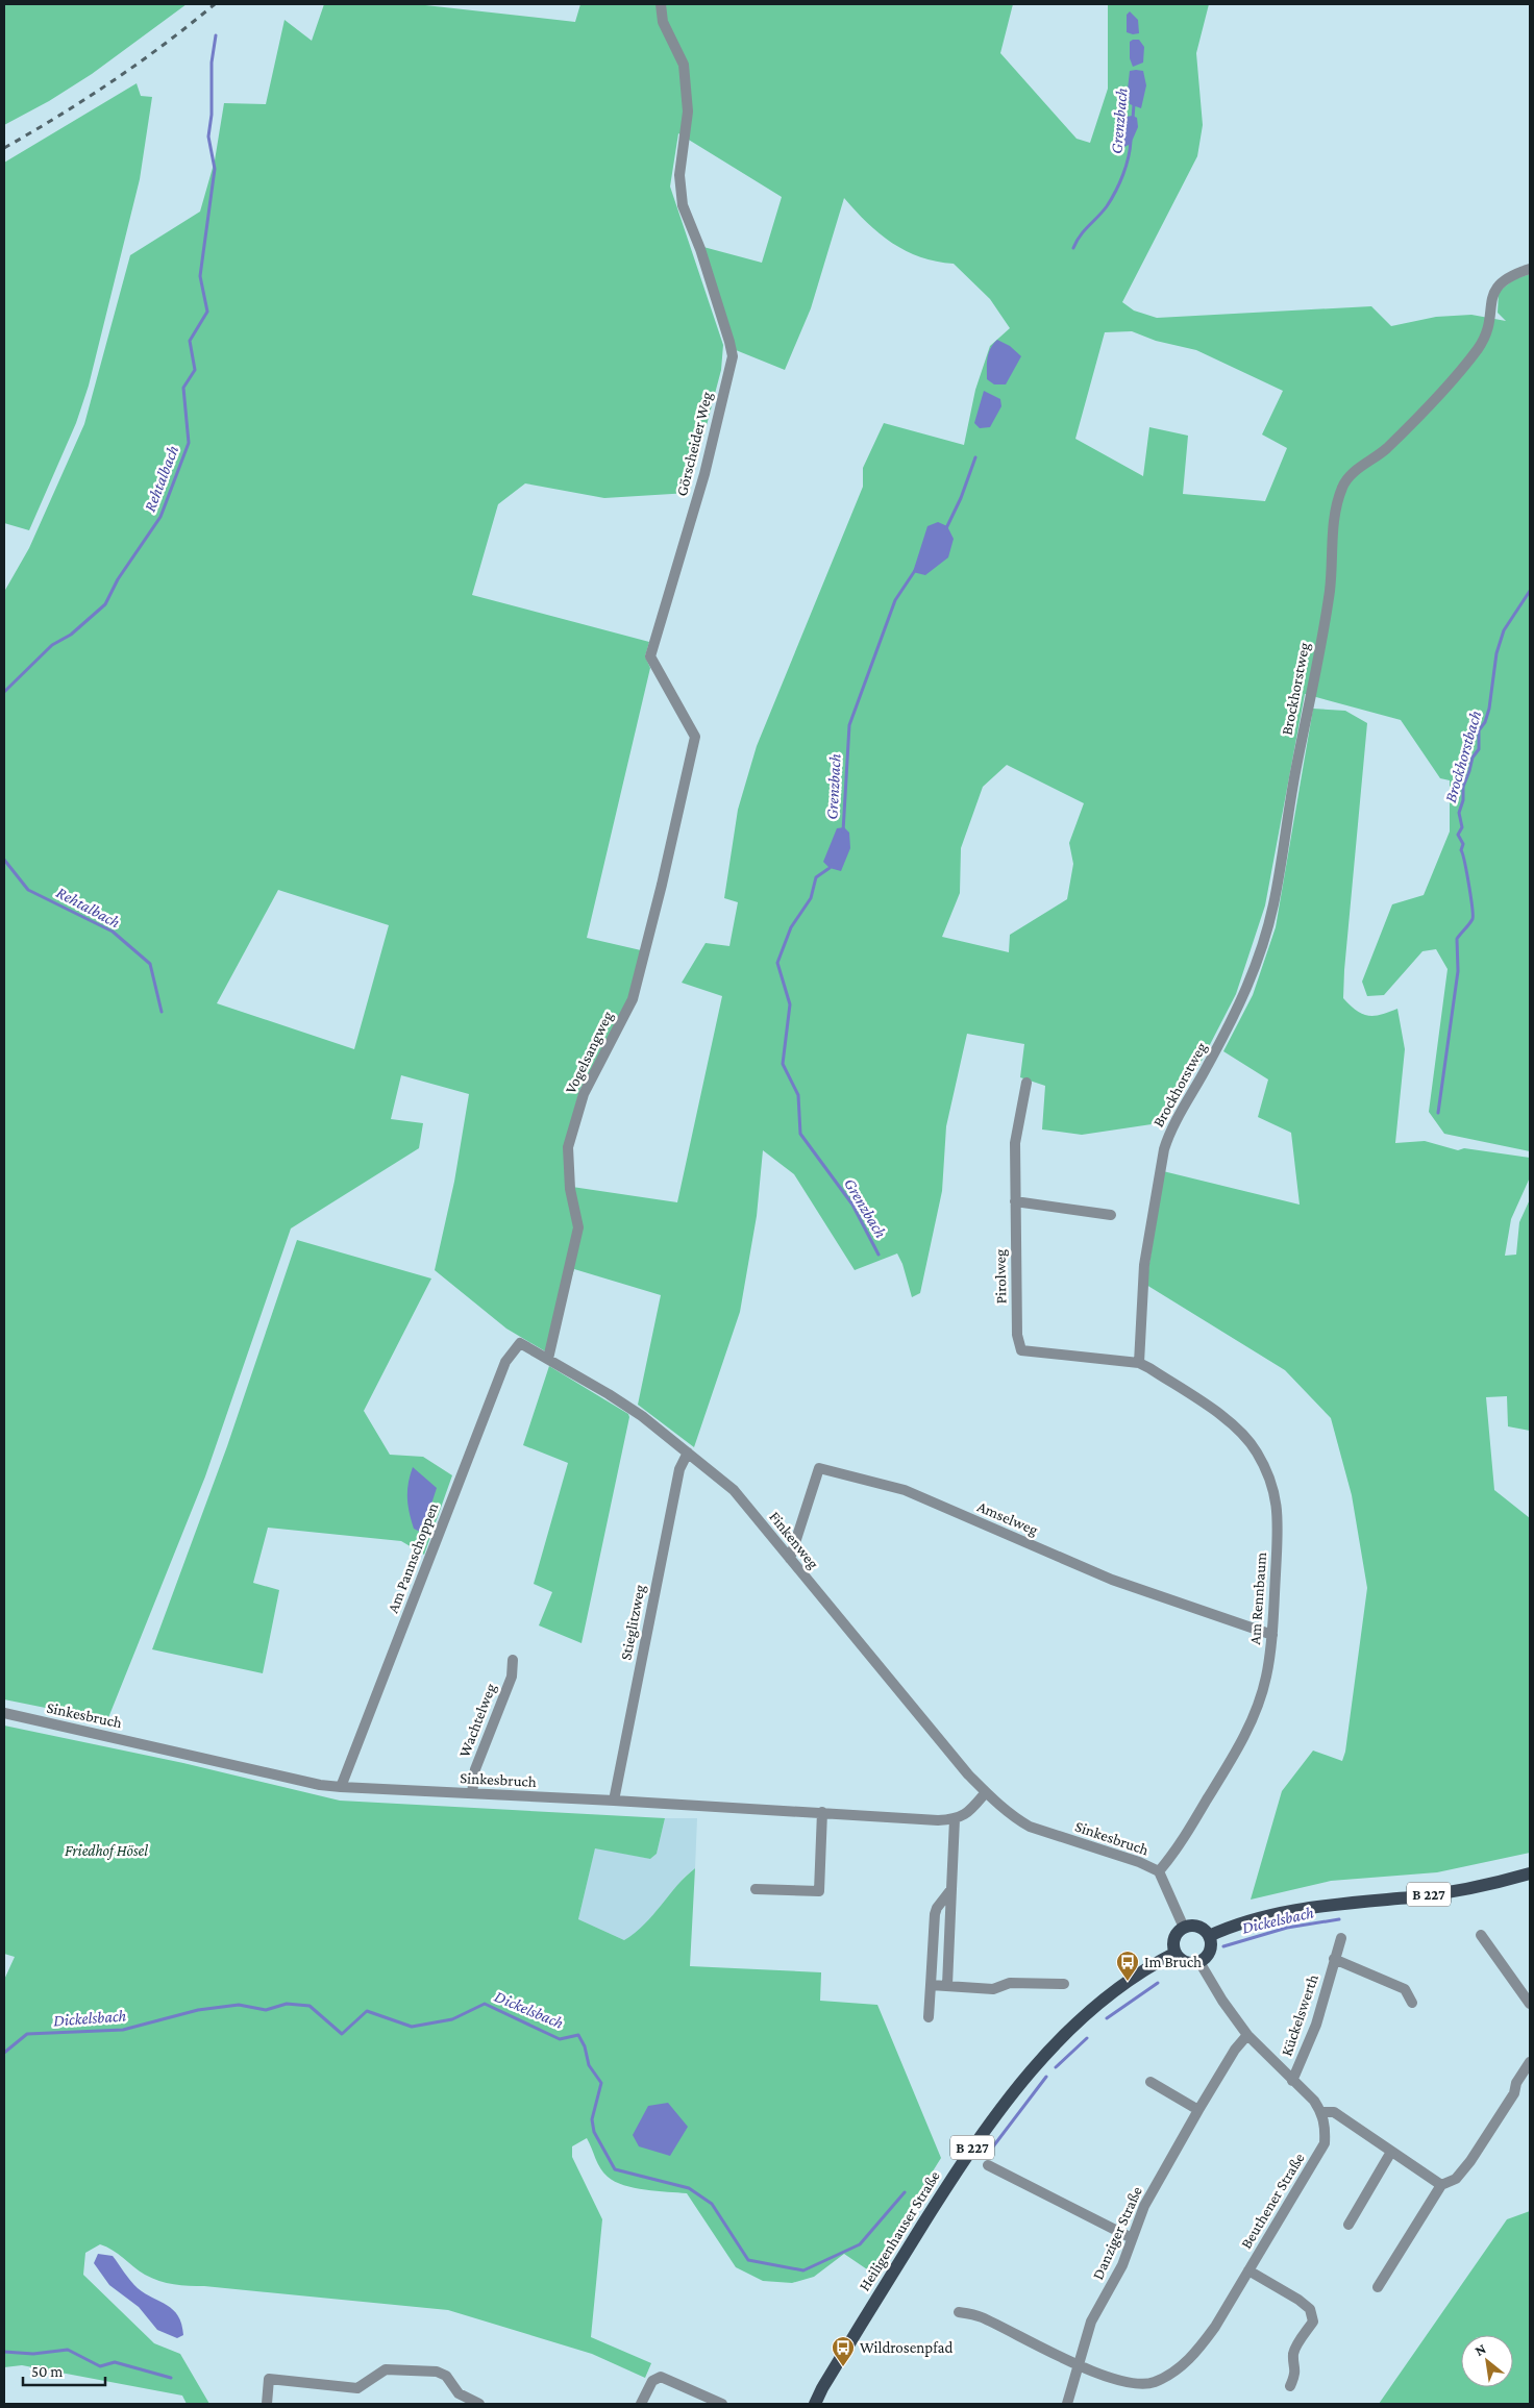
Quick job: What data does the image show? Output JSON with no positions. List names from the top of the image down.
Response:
{
  "streets": {
    "main road": ["B 227", "Heiligenhauser Straße"],
    "street": [
      "Görscheider Weg",
      "Brockhorstweg",
      "Vogelsangweg",
      "Pirolweg",
      "Amselweg",
      "Finkenweg",
      "Am Pannschoppen",
      "Am Rennbaum",
      "Stieglitzweg",
      "Sinkesbruch",
      "Wachtelweg",
      "Kückelswerth",
      "Beuthener Straße",
      "Danziger Straße"
    ]
  },
  "crossings": [
    ["Görscheider Weg", "Vogelsangweg"],
    ["Brockhorstweg", "Am Rennbaum"],
    ["Vogelsangweg", "Finkenweg"],
    ["Pirolweg", "Am Rennbaum"],
    ["Amselweg", "Finkenweg"],
    ["Amselweg", "Am Rennbaum"],
    ["Finkenweg", "Am Pannschoppen"],
    ["Finkenweg", "Stieglitzweg"],
    ["Finkenweg", "Sinkesbruch"],
    ["Am Pannschoppen", "Sinkesbruch"],
    ["Am Rennbaum", "Sinkesbruch"],
    ["Stieglitzweg", "Sinkesbruch"],
    ["Sinkesbruch", "Wachtelweg"],
    ["Sinkesbruch", "B 227"],
    ["Sinkesbruch", "Heiligenhauser Straße"],
    ["B 227", "Heiligenhauser Straße"],
    ["Beuthener Straße", "Danziger Straße"]
  ],
  "water": [
    "Grenzbach",
    "Rehtalbach",
    "Brockhorstbach",
    "Dickelsbach"
  ],
  "parks": ["Friedhof Hösel"],
  "places": {
    "bus stop": ["Im Bruch", "Wildrosenpfad"]
  },
  "scale_bar": "50 m",
  "north": "top left"
}
